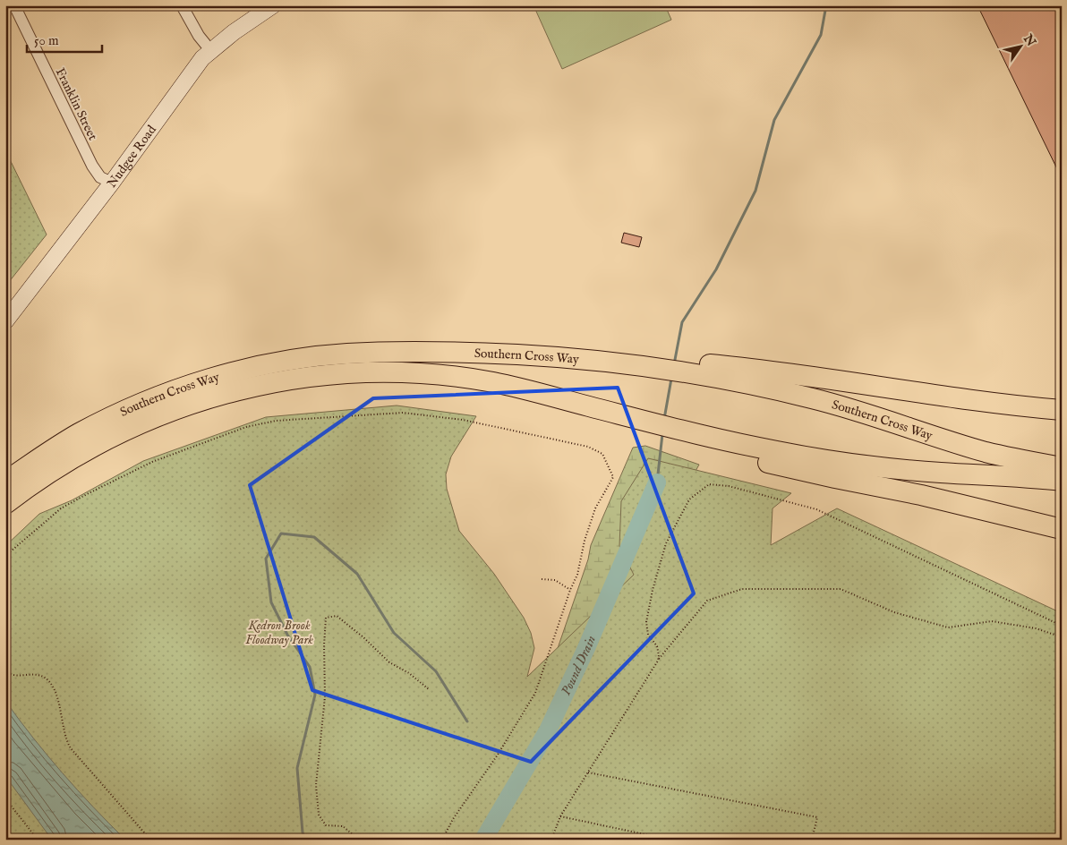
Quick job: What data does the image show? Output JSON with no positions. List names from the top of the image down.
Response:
{
  "streets": {
    "highway": ["Southern Cross Way"],
    "main road": ["Nudgee Road"],
    "street": ["Franklin Street"]
  },
  "crossings": [
    ["Franklin Street", "Nudgee Road"]
  ],
  "water": ["Pound Drain"],
  "parks": ["Kedron Brook Floodway Park"],
  "scale_bar": "50 m",
  "north": "top right"
}
